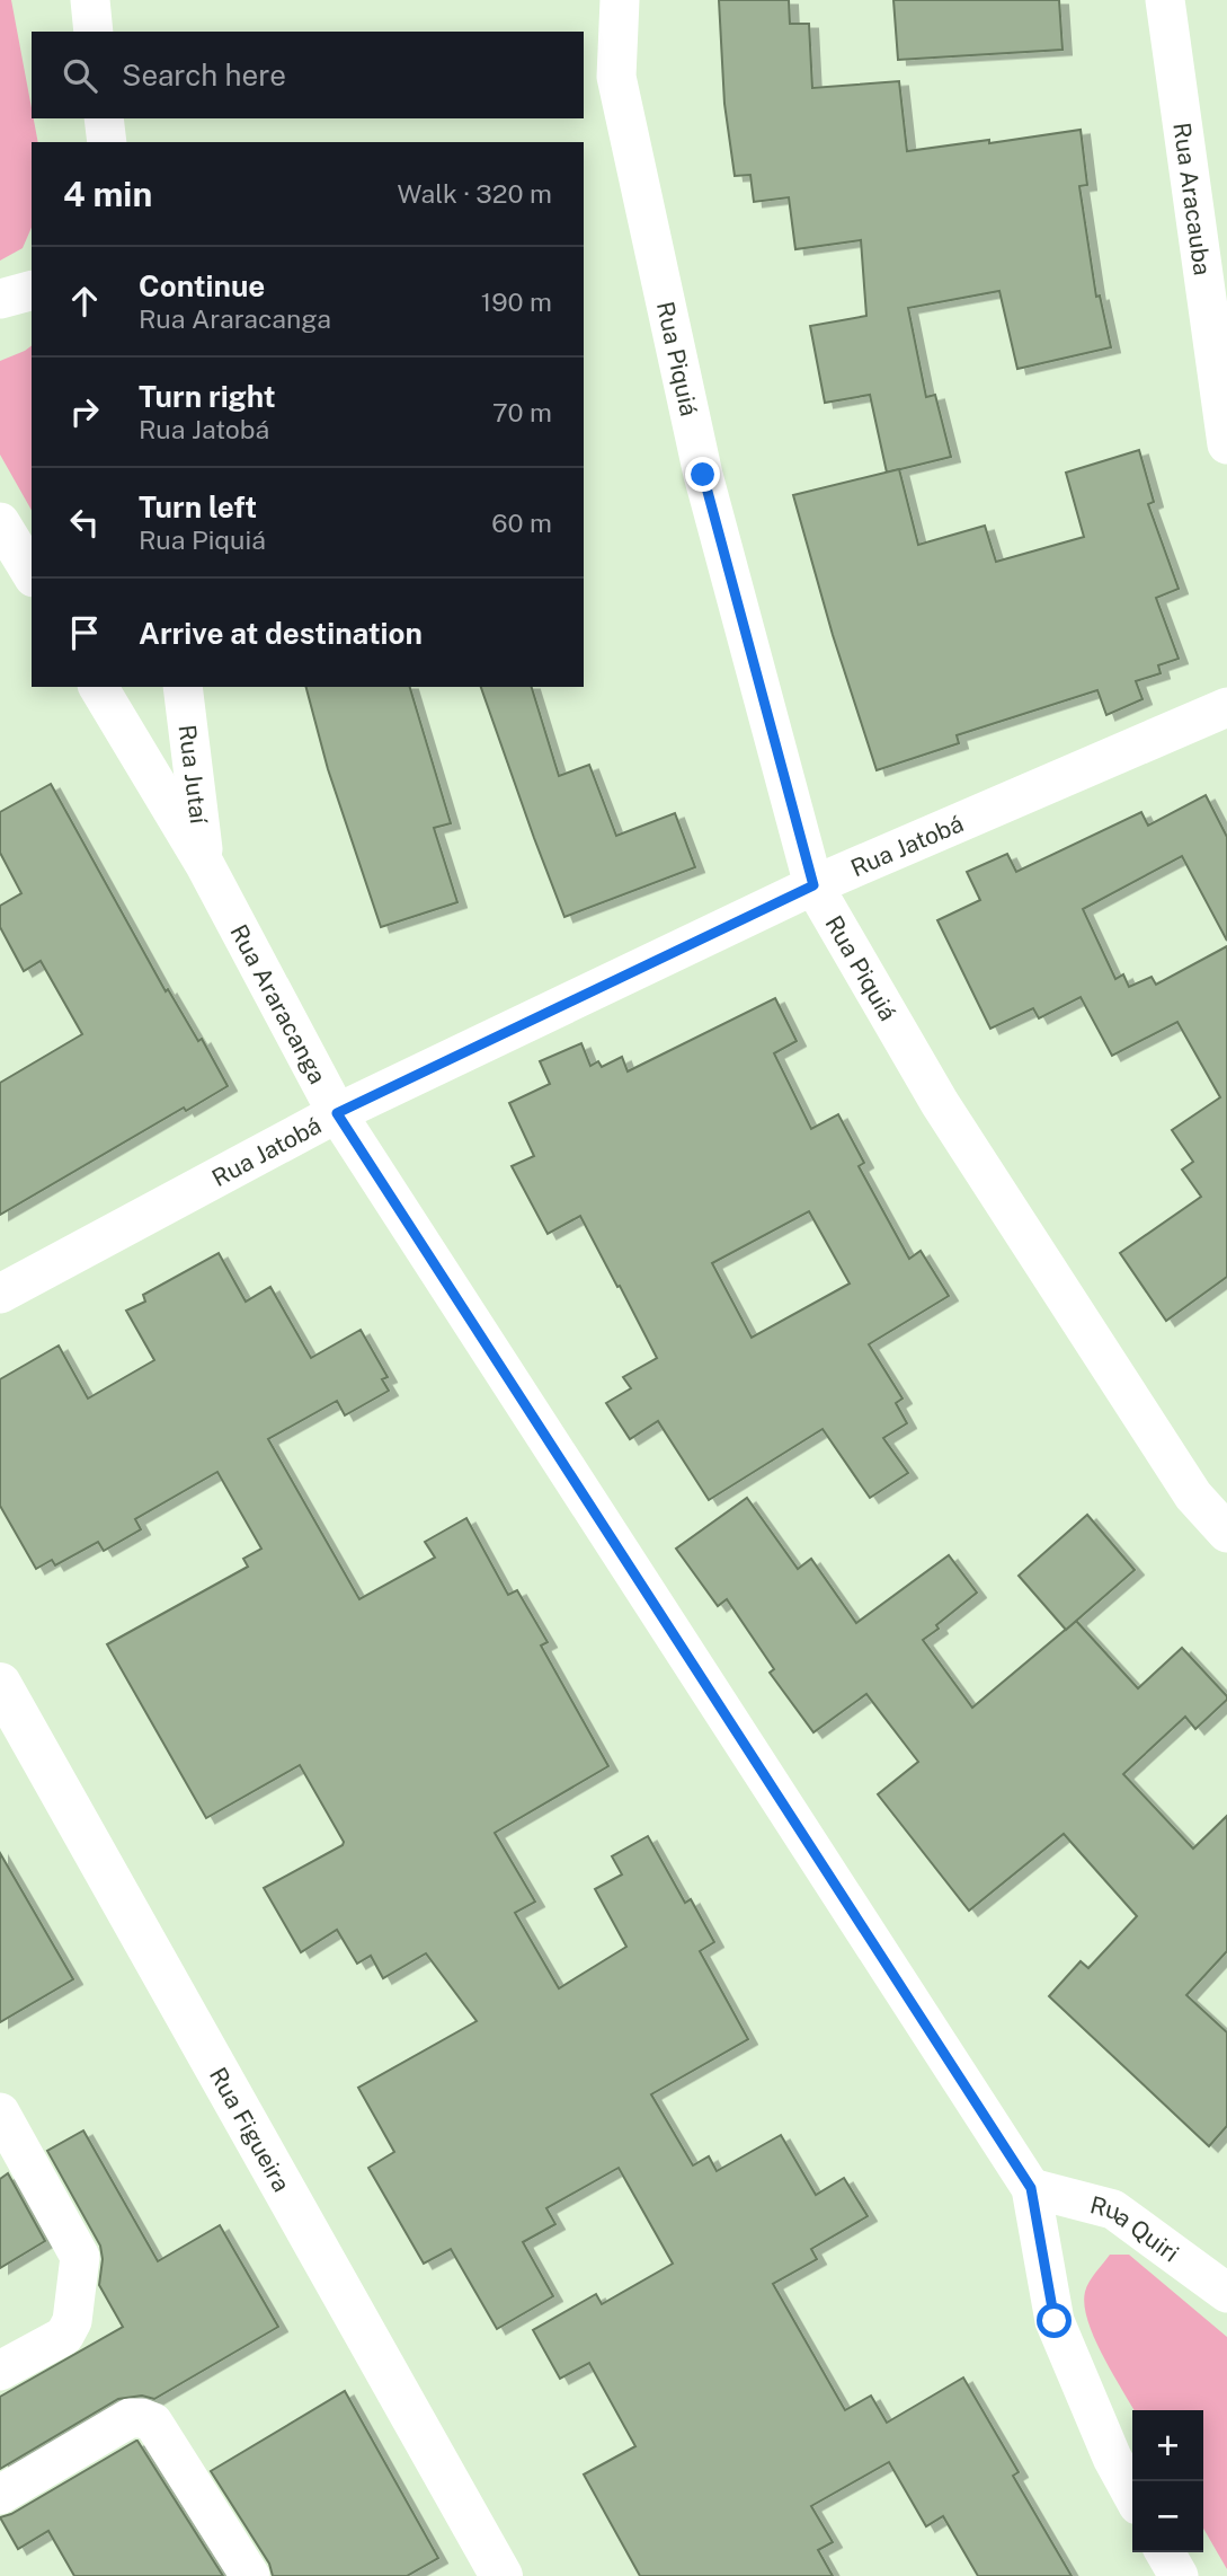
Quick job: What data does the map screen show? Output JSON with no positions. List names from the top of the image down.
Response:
{
  "streets": {
    "street": [
      "Rua Aracauba",
      "Rua Piquiá",
      "Rua Jutaí",
      "Rua Jatobá",
      "Rua Araracanga",
      "Rua Figueira",
      "Rua Quiri"
    ]
  },
  "crossings": [
    ["Rua Piquiá", "Rua Jatobá"],
    ["Rua Jutaí", "Rua Araracanga"],
    ["Rua Jatobá", "Rua Araracanga"],
    ["Rua Araracanga", "Rua Quiri"]
  ],
  "page": {
    "search": "Search here",
    "heading": ["4 min", "Walk · 320 m"],
    "list": [
      ["Continue", "Rua Araracanga", "190 m"],
      ["Turn right", "Rua Jatobá", "70 m"],
      ["Turn left", "Rua Piquiá", "60 m"],
      "Arrive at destination"
    ],
    "map_buttons": ["+", "−"]
  }
}
